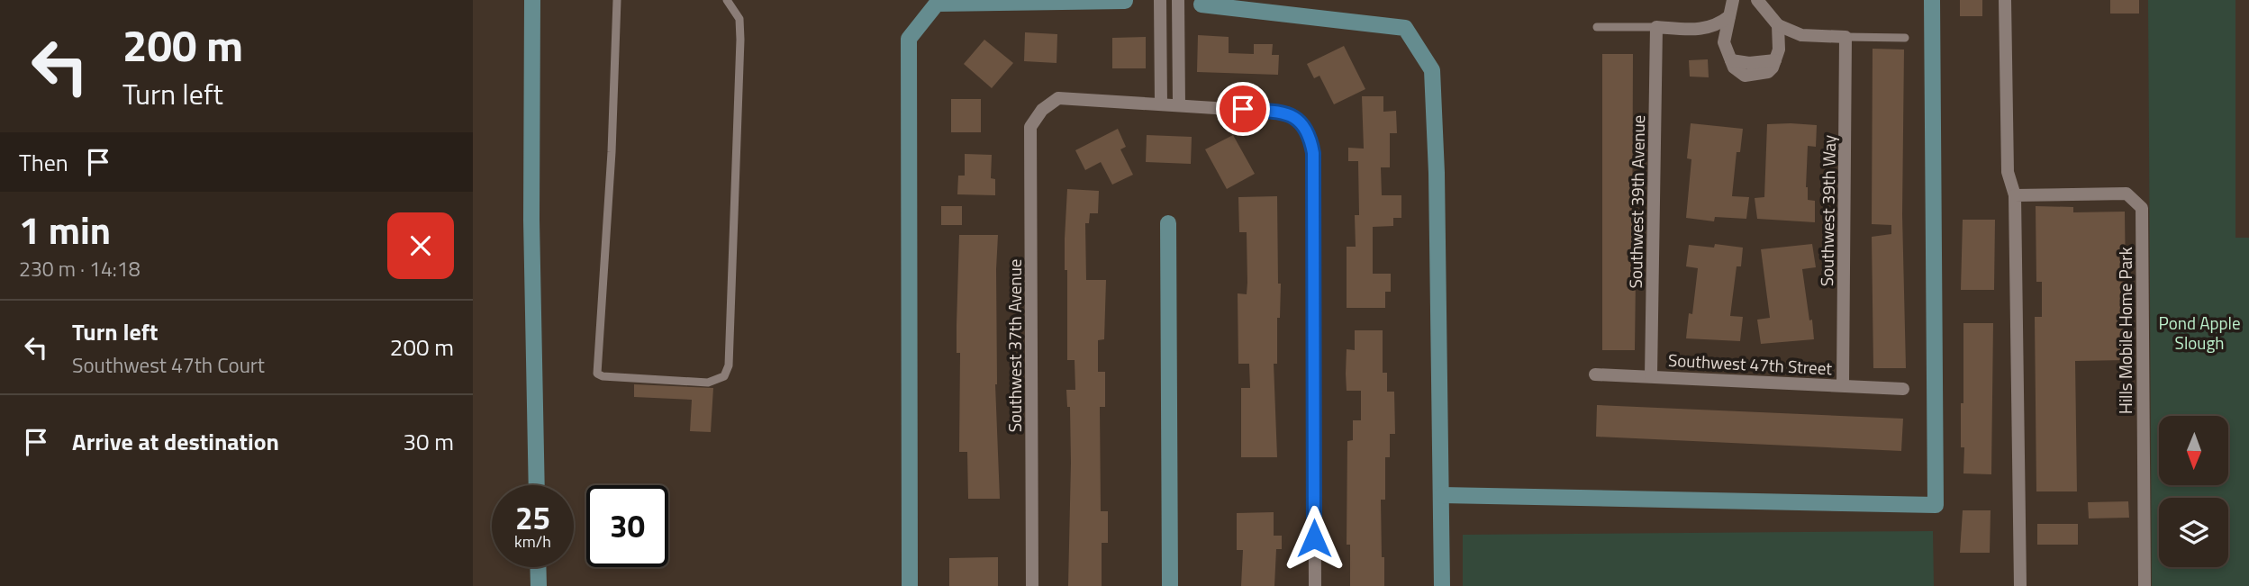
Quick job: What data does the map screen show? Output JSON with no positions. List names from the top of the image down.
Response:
{
  "streets": {
    "street": [
      "Southwest 39th Avenue",
      "Southwest 39th Way",
      "Hills Mobile Home Park",
      "Southwest 37th Avenue",
      "Southwest 47th Street"
    ]
  },
  "crossings": [
    ["Southwest 39th Avenue", "Southwest 47th Street"],
    ["Southwest 39th Way", "Southwest 47th Street"]
  ],
  "parks": ["Pond Apple Slough"],
  "north": "bottom",
  "page": {
    "turn": ["200 m", "Turn left"],
    "then": "Then",
    "heading": ["1 min", "230 m · 14:18"],
    "list": [
      {
        "name": "Turn left",
        "note": "Southwest 47th Court",
        "value": "200 m"
      },
      {
        "name": "Arrive at destination",
        "value": "30 m"
      }
    ],
    "speed": "25 km/h",
    "limit": "30"
  }
}
